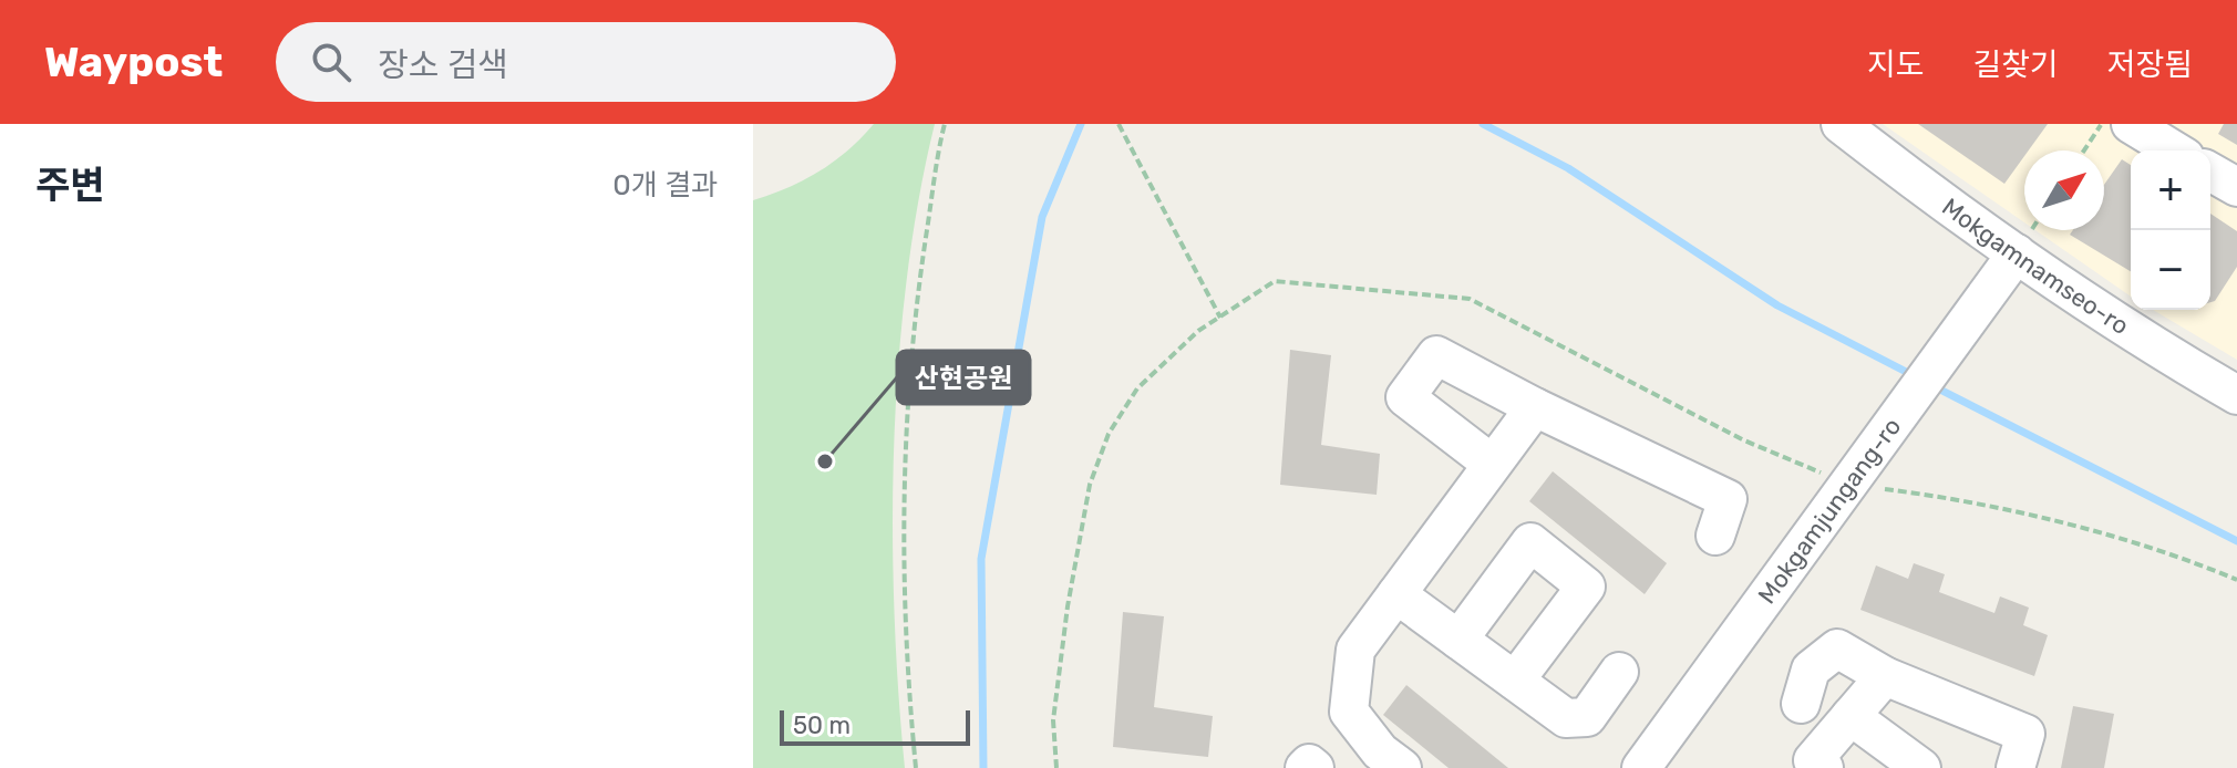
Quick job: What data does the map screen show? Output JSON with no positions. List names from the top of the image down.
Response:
{
  "streets": {
    "street": ["Mokgamnamseo-ro", "Mokgamjungang-ro"]
  },
  "crossings": [
    ["Mokgamnamseo-ro", "Mokgamjungang-ro"]
  ],
  "places": ["산현공원"],
  "scale_bar": "50 m",
  "north": "top right",
  "page": {
    "header": "Waypost",
    "search": "장소 검색",
    "nav": ["지도", "길찾기", "저장됨"],
    "heading": ["주변", "0개 결과"],
    "map_buttons": ["+", "−"],
    "scale": "50 m"
  }
}
